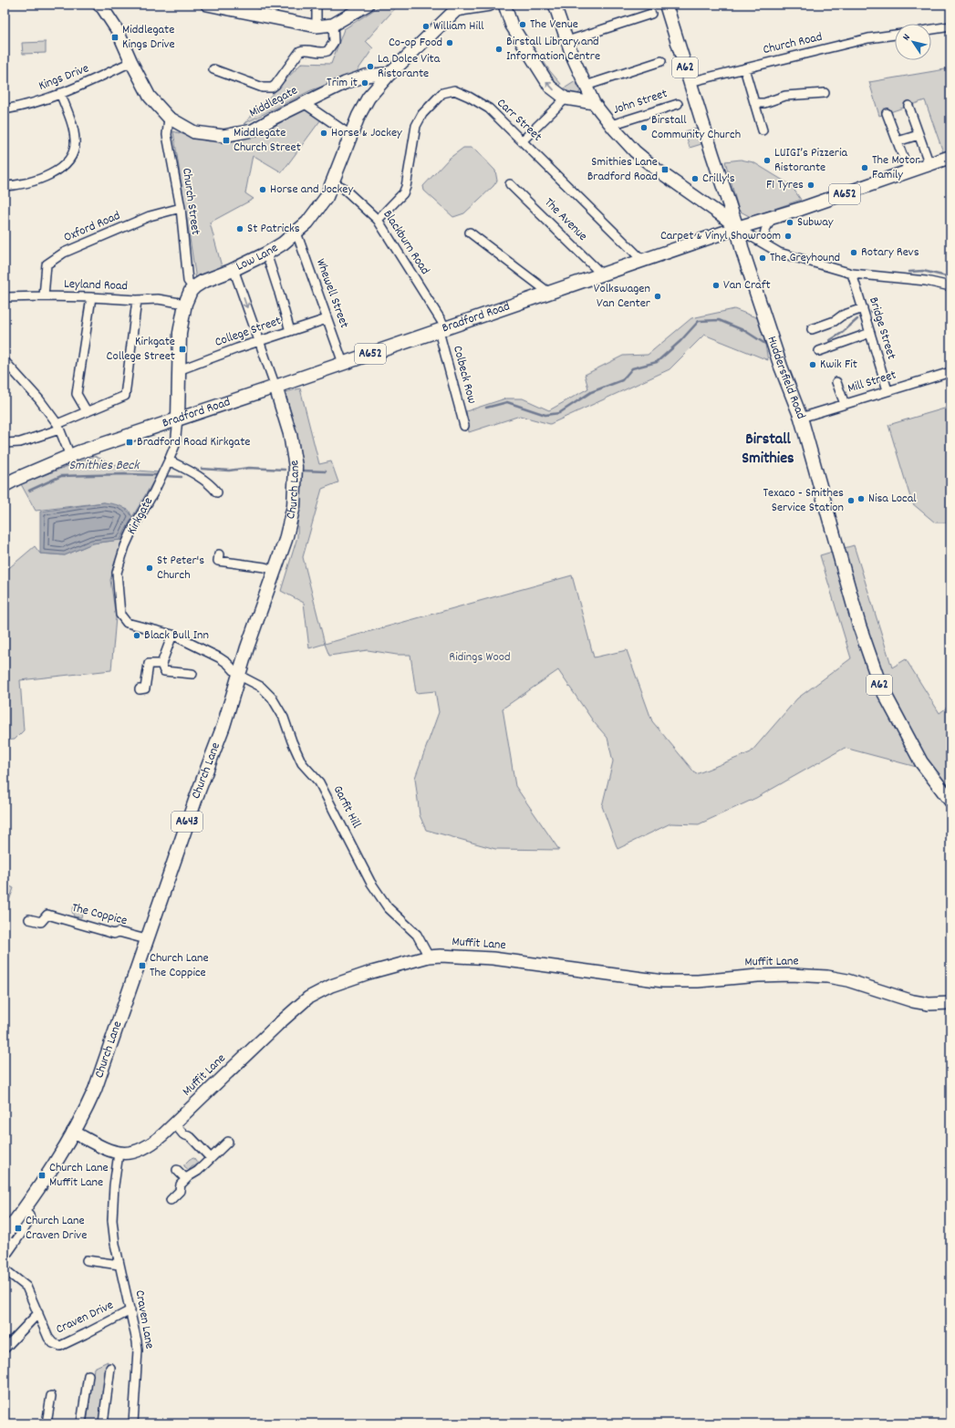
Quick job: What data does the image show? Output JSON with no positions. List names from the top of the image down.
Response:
{
  "streets": {
    "main road": [
      "A62",
      "Middlegate",
      "A652",
      "Low Lane",
      "Bradford Road",
      "Huddersfield Road",
      "Church Lane",
      "Kirkgate",
      "A643",
      "Muffit Lane"
    ],
    "street": [
      "Church Road",
      "Kings Drive",
      "John Street",
      "Carr Street",
      "Church Street",
      "The Avenue",
      "Oxford Road",
      "Blackburn Road",
      "Leyland Road",
      "Whewell Street",
      "Bridge Street",
      "College Street",
      "Colbeck Row",
      "Mill Street",
      "Garfit Hill",
      "The Coppice",
      "Craven Drive",
      "Craven Lane"
    ]
  },
  "crossings": [
    ["Church Road", "Huddersfield Road"],
    ["Kings Drive", "Middlegate"],
    ["Middlegate", "Church Street"],
    ["Middlegate", "Low Lane"],
    ["Carr Street", "Blackburn Road"],
    ["Carr Street", "Bradford Road"],
    ["Church Street", "Oxford Road"],
    ["Church Street", "Low Lane"],
    ["Church Street", "Kirkgate"],
    ["The Avenue", "Bradford Road"],
    ["Oxford Road", "Leyland Road"],
    ["Blackburn Road", "Low Lane"],
    ["Blackburn Road", "Bradford Road"],
    ["Blackburn Road", "Colbeck Row"],
    ["Low Lane", "Whewell Street"],
    ["Low Lane", "Kirkgate"],
    ["Leyland Road", "Kirkgate"],
    ["Whewell Street", "Bradford Road"],
    ["Whewell Street", "College Street"],
    ["Bradford Road", "Colbeck Row"],
    ["Bradford Road", "Huddersfield Road"],
    ["Bradford Road", "Church Lane"],
    ["Bradford Road", "Kirkgate"],
    ["Bridge Street", "Mill Street"],
    ["College Street", "Kirkgate"],
    ["Huddersfield Road", "Mill Street"],
    ["Church Lane", "Kirkgate"],
    ["Church Lane", "Garfit Hill"],
    ["Church Lane", "The Coppice"],
    ["Kirkgate", "Garfit Hill"],
    ["Garfit Hill", "Muffit Lane"],
    ["Muffit Lane", "Craven Lane"],
    ["Craven Drive", "Craven Lane"]
  ],
  "districts": ["Birstall Smithies"],
  "water": ["Smithies Beck"],
  "parks": ["Ridings Wood"],
  "places": {
    "other": [
      "The Venue",
      "William Hill",
      "Co-op Food",
      "Birstall Library and Information Centre",
      "La Dolce Vita Ristorante",
      "Trim it",
      "Birstall Community Church",
      "Horse & Jockey",
      "LUIGI’s Pizzeria Ristorante",
      "The Motor Family",
      "Crilly's",
      "F1 Tyres",
      "Horse and Jockey",
      "Subway",
      "St Patricks",
      "Carpet & Vinyl Showroom",
      "Rotary Revs",
      "The Greyhound",
      "Van Craft",
      "Volkswagen Van Center",
      "Kwik Fit",
      "Nisa Local",
      "Texaco - Smithes Service Station",
      "St Peter's Church",
      "Black Bull Inn"
    ],
    "transit": [
      "Middlegate Kings Drive",
      "Middlegate Church Street",
      "Smithies Lane Bradford Road",
      "Kirkgate College Street",
      "Bradford Road Kirkgate",
      "Church Lane The Coppice",
      "Church Lane Muffit Lane",
      "Church Lane Craven Drive"
    ]
  },
  "north": "top left"
}
